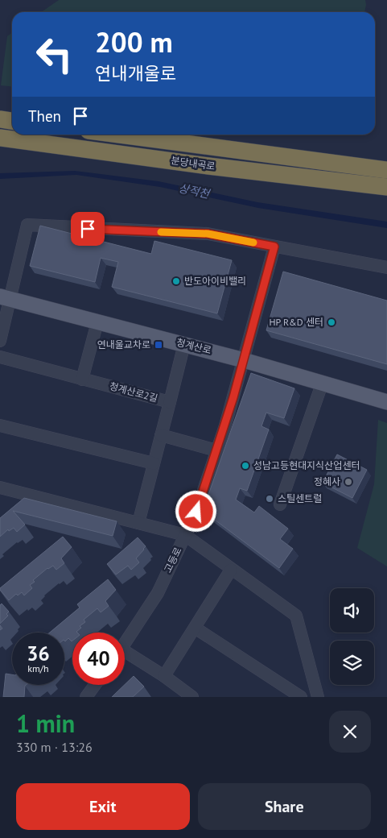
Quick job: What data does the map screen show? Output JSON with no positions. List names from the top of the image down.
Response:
{
  "streets": {
    "highway": ["분당내곡로"],
    "main road": ["청계산로"],
    "street": ["청계산로2길", "고등로"]
  },
  "crossings": [
    ["청계산로", "고등로"]
  ],
  "water": ["상적천"],
  "places": {
    "other": [
      "반도아이비밸리",
      "HP R&D 센터",
      "성남고등현대지식산업센터",
      "정혜사",
      "스틸센트럴"
    ],
    "transit": ["연내울교차로"]
  },
  "page": {
    "turn": ["200 m", "연내개울로"],
    "then": "Then",
    "speed": "36 km/h",
    "limit": "40",
    "heading": ["1 min", "330 m · 13:26"],
    "buttons": ["Exit", "Share"]
  }
}
